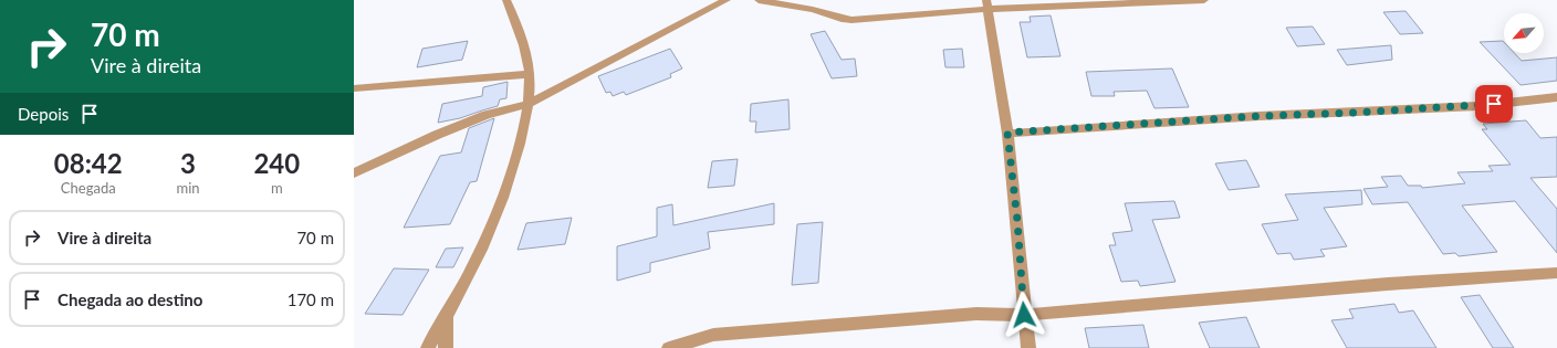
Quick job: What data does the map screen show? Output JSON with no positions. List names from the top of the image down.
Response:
{
  "north": "bottom left",
  "page": {
    "turn": ["70 m", "Vire à direita"],
    "then": "Depois",
    "eta": [
      "08:42",
      "Chegada",
      "3",
      "min",
      "240",
      "m"
    ],
    "list": [
      {
        "name": "Vire à direita",
        "value": "70 m"
      },
      {
        "name": "Chegada ao destino",
        "value": "170 m"
      }
    ]
  }
}
